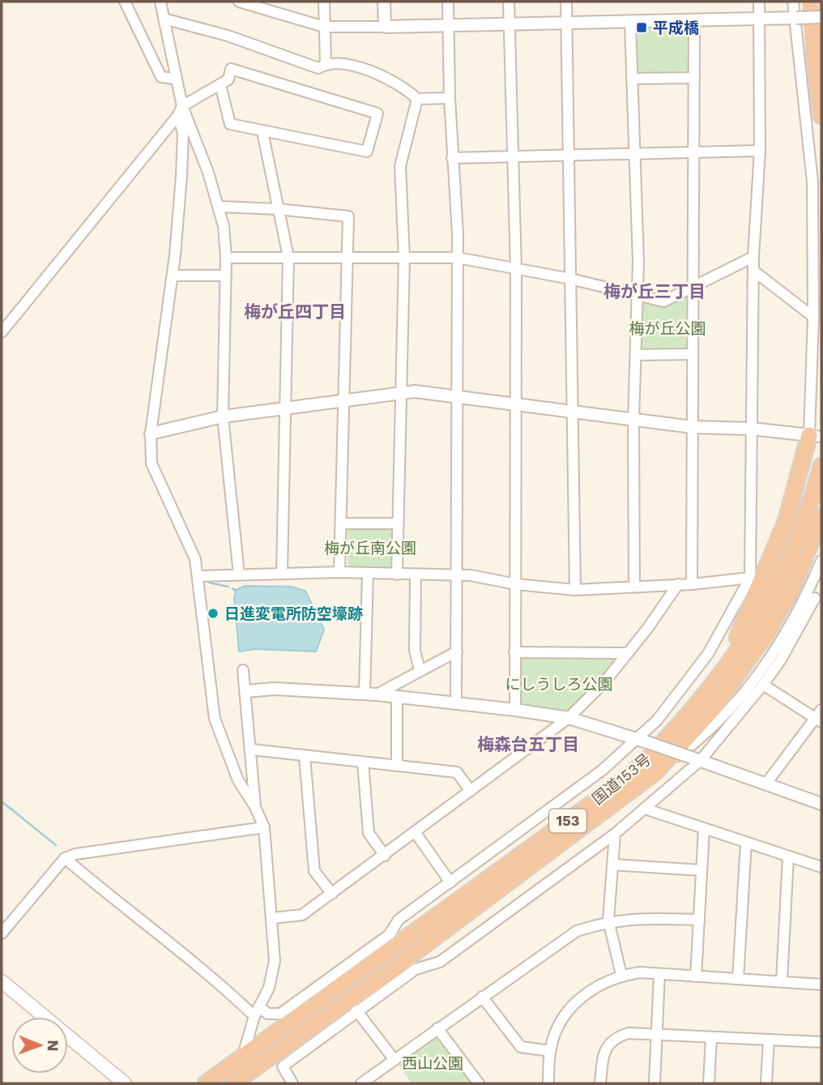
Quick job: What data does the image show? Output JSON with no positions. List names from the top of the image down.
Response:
{
  "streets": {
    "highway": ["国道153号", "153"]
  },
  "districts": ["梅が丘三丁目", "梅が丘四丁目", "梅森台五丁目"],
  "parks": [
    "梅が丘公園",
    "梅が丘南公園",
    "にしうしろ公園",
    "西山公園"
  ],
  "places": {
    "transit": ["平成橋"],
    "other": ["日進変電所防空壕跡"]
  },
  "north": "right"
}
